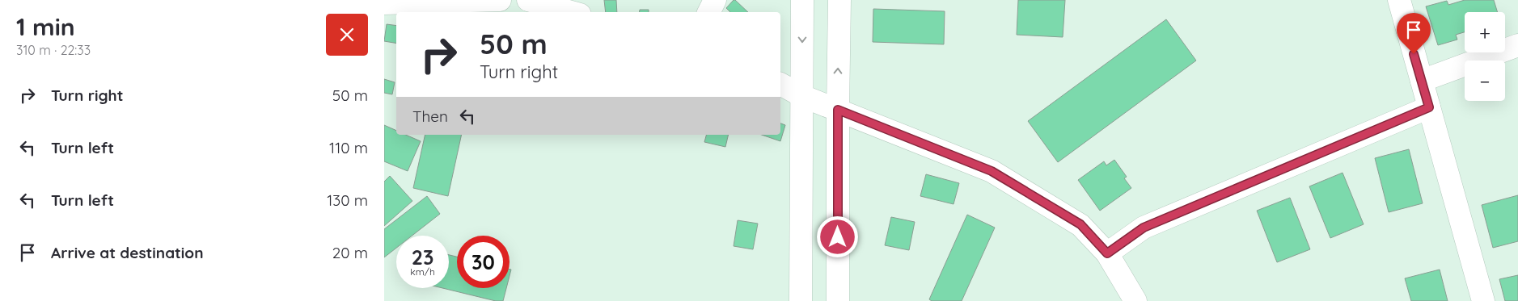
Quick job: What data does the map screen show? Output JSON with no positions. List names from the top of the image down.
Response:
{
  "page": {
    "heading": ["1 min", "310 m · 22:33"],
    "map_buttons": ["+", "−"],
    "turn": ["50 m", "Turn right"],
    "list": [
      {
        "name": "Turn right",
        "value": "50 m"
      },
      {
        "name": "Turn left",
        "value": "110 m"
      },
      {
        "name": "Turn left",
        "value": "130 m"
      },
      {
        "name": "Arrive at destination",
        "value": "20 m"
      }
    ],
    "then": "Then",
    "speed": "23 km/h",
    "limit": "30"
  }
}
